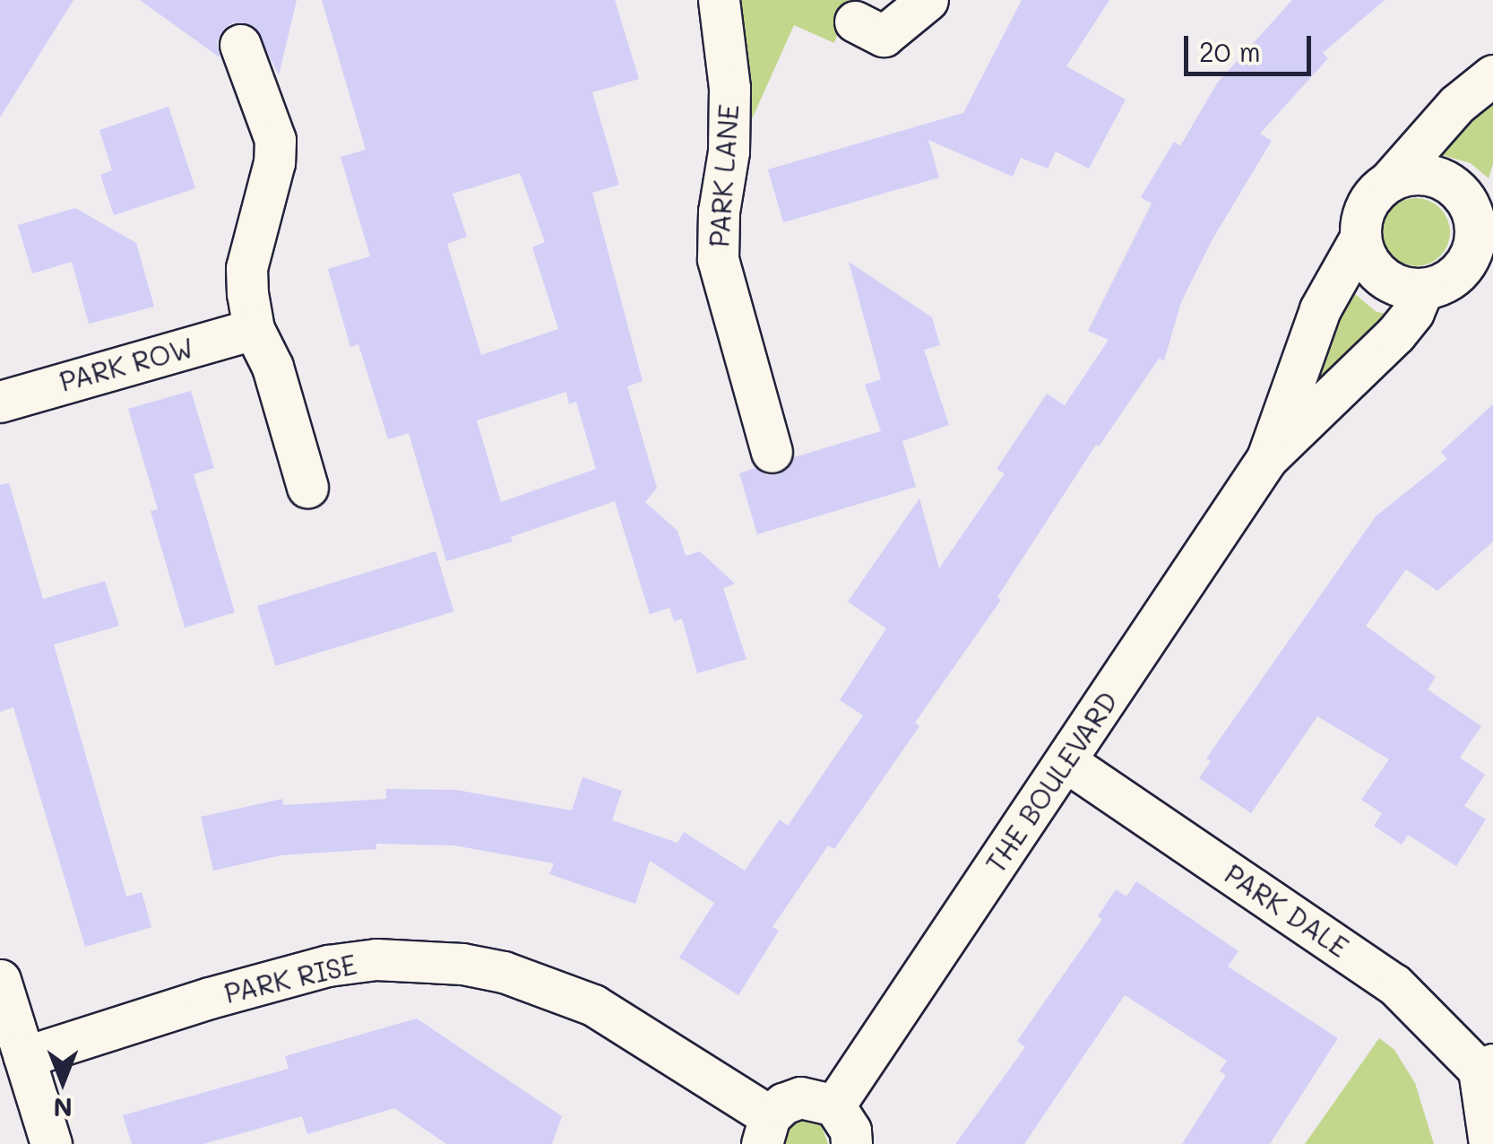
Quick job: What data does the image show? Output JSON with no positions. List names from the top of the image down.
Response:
{
  "streets": {
    "street": [
      "PARK LANE",
      "PARK ROW",
      "THE BOULEVARD",
      "PARK DALE",
      "PARK RISE"
    ]
  },
  "crossings": [
    ["THE BOULEVARD", "PARK DALE"]
  ],
  "scale_bar": "20 m",
  "north": "bottom"
}
